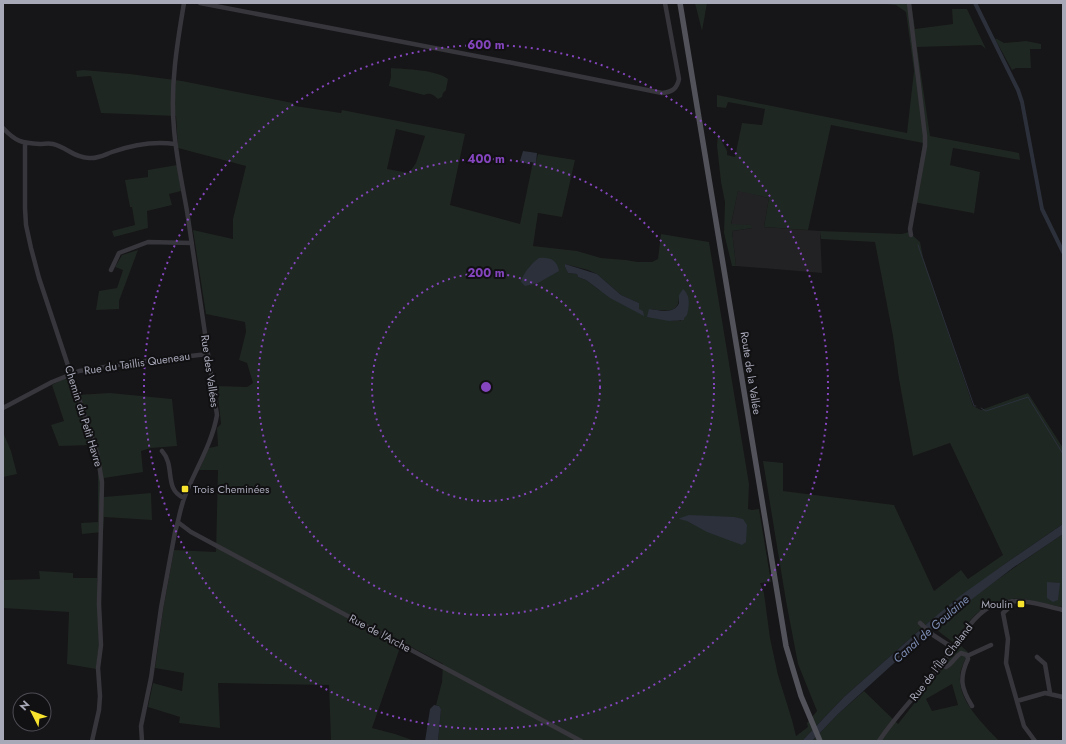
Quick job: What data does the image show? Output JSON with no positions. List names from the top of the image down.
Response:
{
  "streets": {
    "main road": ["Route de la Vallée"],
    "street": [
      "Rue du Taillis Queneau",
      "Rue des Vallées",
      "Chemin du Petit Havre",
      "Rue de l'Arche",
      "Rue de l'Île Chaland"
    ]
  },
  "crossings": [
    ["Rue du Taillis Queneau", "Rue des Vallées"],
    ["Rue du Taillis Queneau", "Chemin du Petit Havre"],
    ["Rue des Vallées", "Rue de l'Arche"]
  ],
  "water": ["Canal de Goulaine"],
  "places": {
    "transit": ["Trois Cheminées", "Moulin"]
  },
  "north": "top left",
  "rings": ["600 m", "400 m", "200 m"]
}
